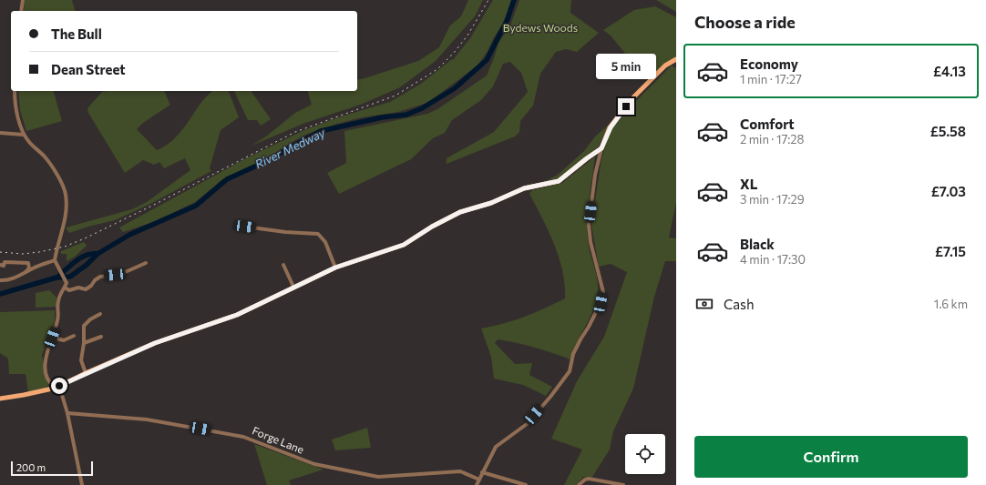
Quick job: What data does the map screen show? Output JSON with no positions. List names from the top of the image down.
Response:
{
  "streets": {
    "street": ["Forge Lane"]
  },
  "water": ["River Medway"],
  "parks": ["Bydews Woods"],
  "scale_bar": "200 m",
  "page": {
    "heading": "Choose a ride",
    "banner": ["The Bull", "Dean Street"],
    "list": [
      {
        "name": "Economy",
        "note": "1 min · 17:27",
        "value": "£4.13"
      },
      {
        "name": "Comfort",
        "note": "2 min · 17:28",
        "value": "£5.58"
      },
      {
        "name": "XL",
        "note": "3 min · 17:29",
        "value": "£7.03"
      },
      {
        "name": "Black",
        "note": "4 min · 17:30",
        "value": "£7.15"
      }
    ],
    "bubble": "5 min",
    "pay": ["Cash", "1.6 km"],
    "buttons": "Confirm",
    "scale": "200 m"
  }
}
